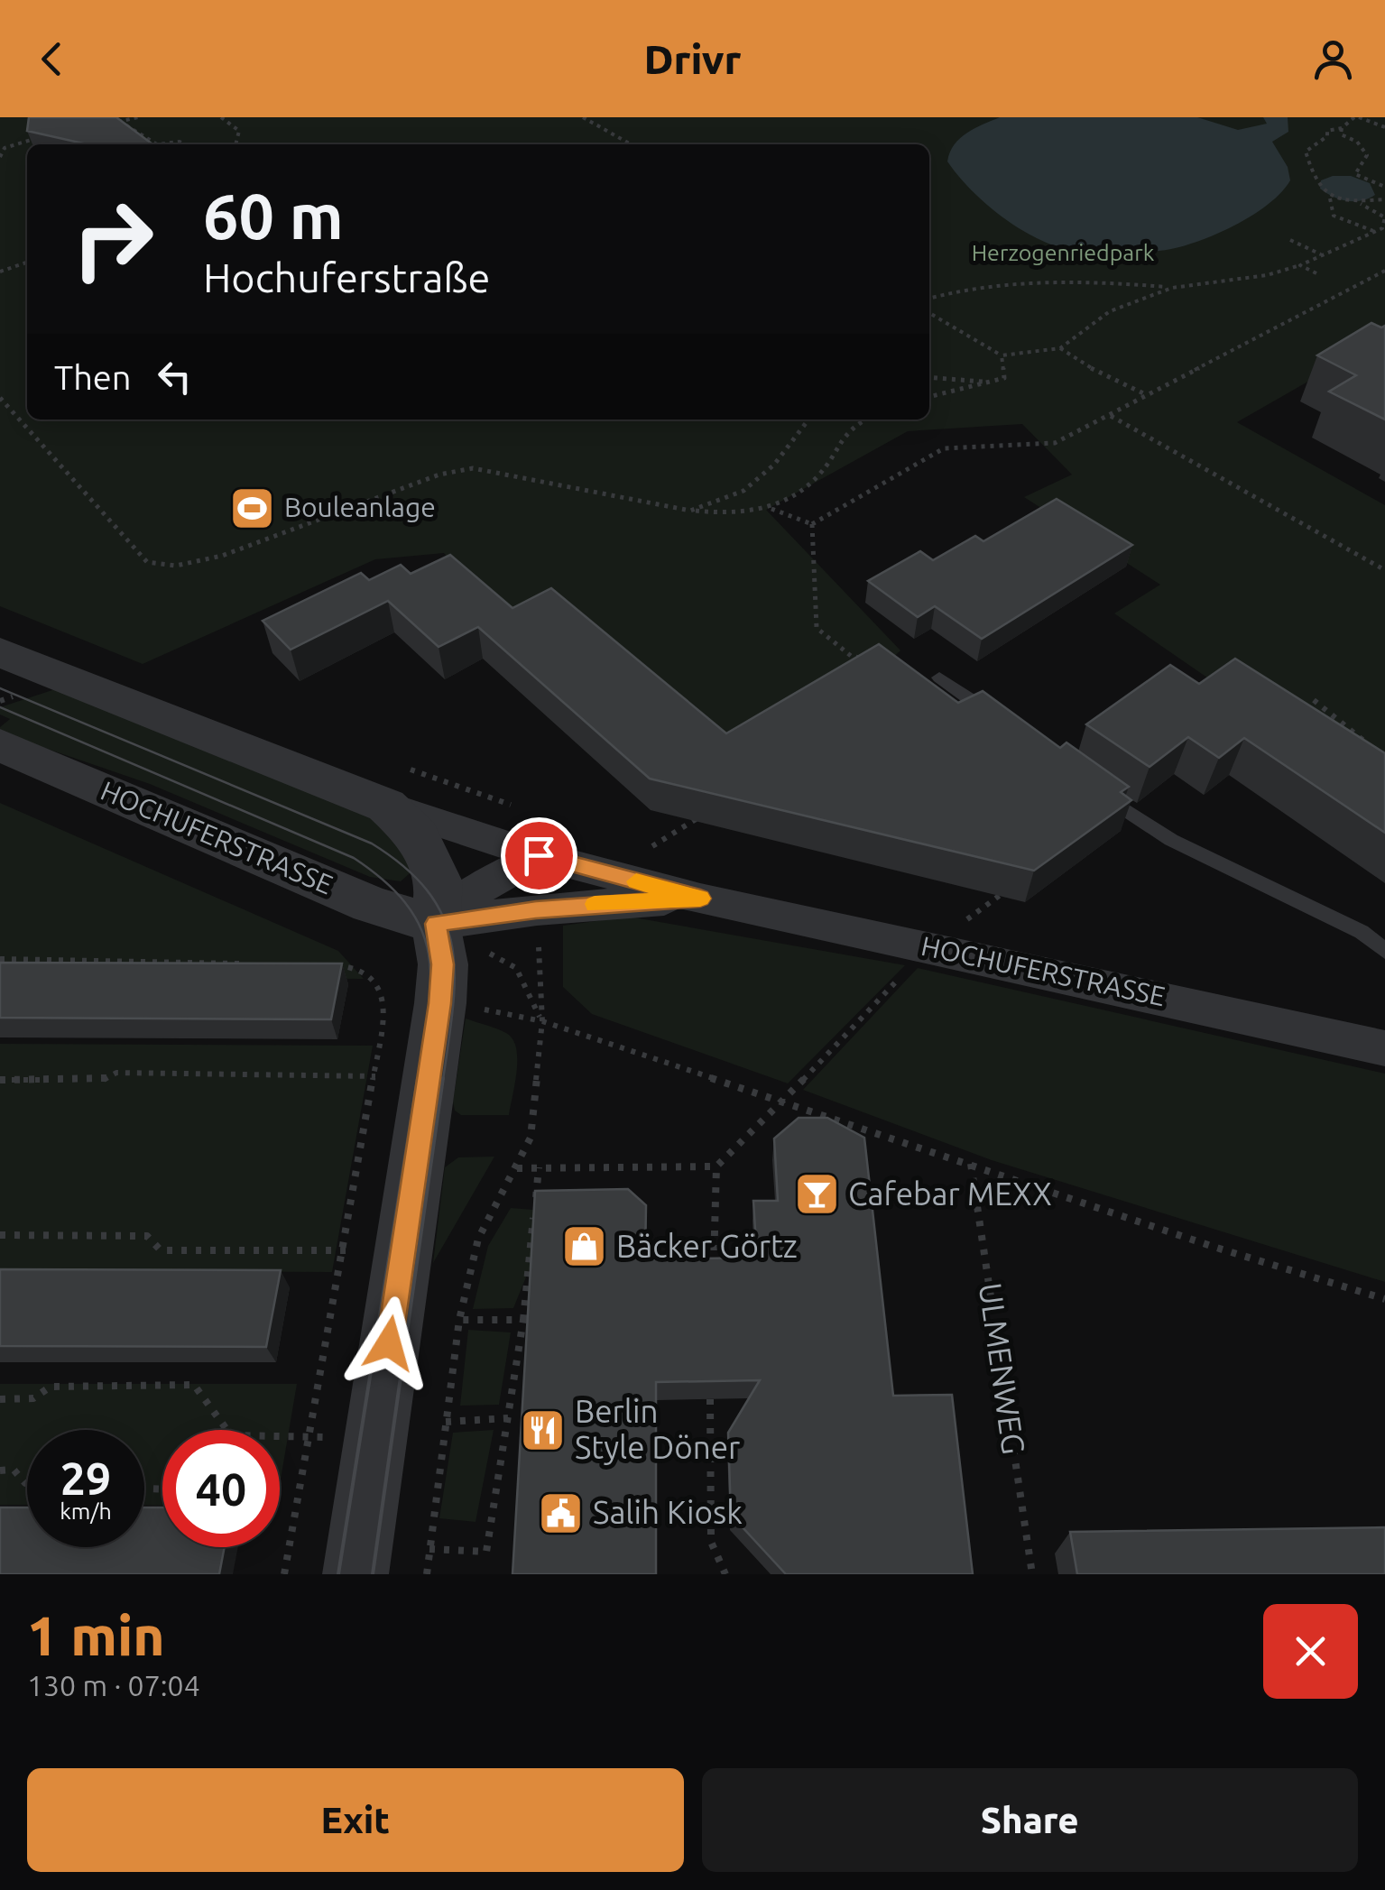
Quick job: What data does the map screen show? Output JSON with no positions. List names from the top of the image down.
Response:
{
  "streets": {
    "street": ["HOCHUFERSTRASSE"],
    "path": ["ULMENWEG"]
  },
  "parks": ["Herzogenriedpark"],
  "places": {
    "sports": ["Bouleanlage"],
    "bar": ["Cafebar MEXX"],
    "shop": ["Bäcker Görtz"],
    "restaurant": ["Berlin Style Döner"],
    "public building": ["Salih Kiosk"]
  },
  "page": {
    "header": "Drivr",
    "turn": ["60 m", "Hochuferstraße"],
    "then": "Then",
    "speed": "29 km/h",
    "limit": "40",
    "heading": ["1 min", "130 m · 07:04"],
    "buttons": ["Exit", "Share"]
  }
}
